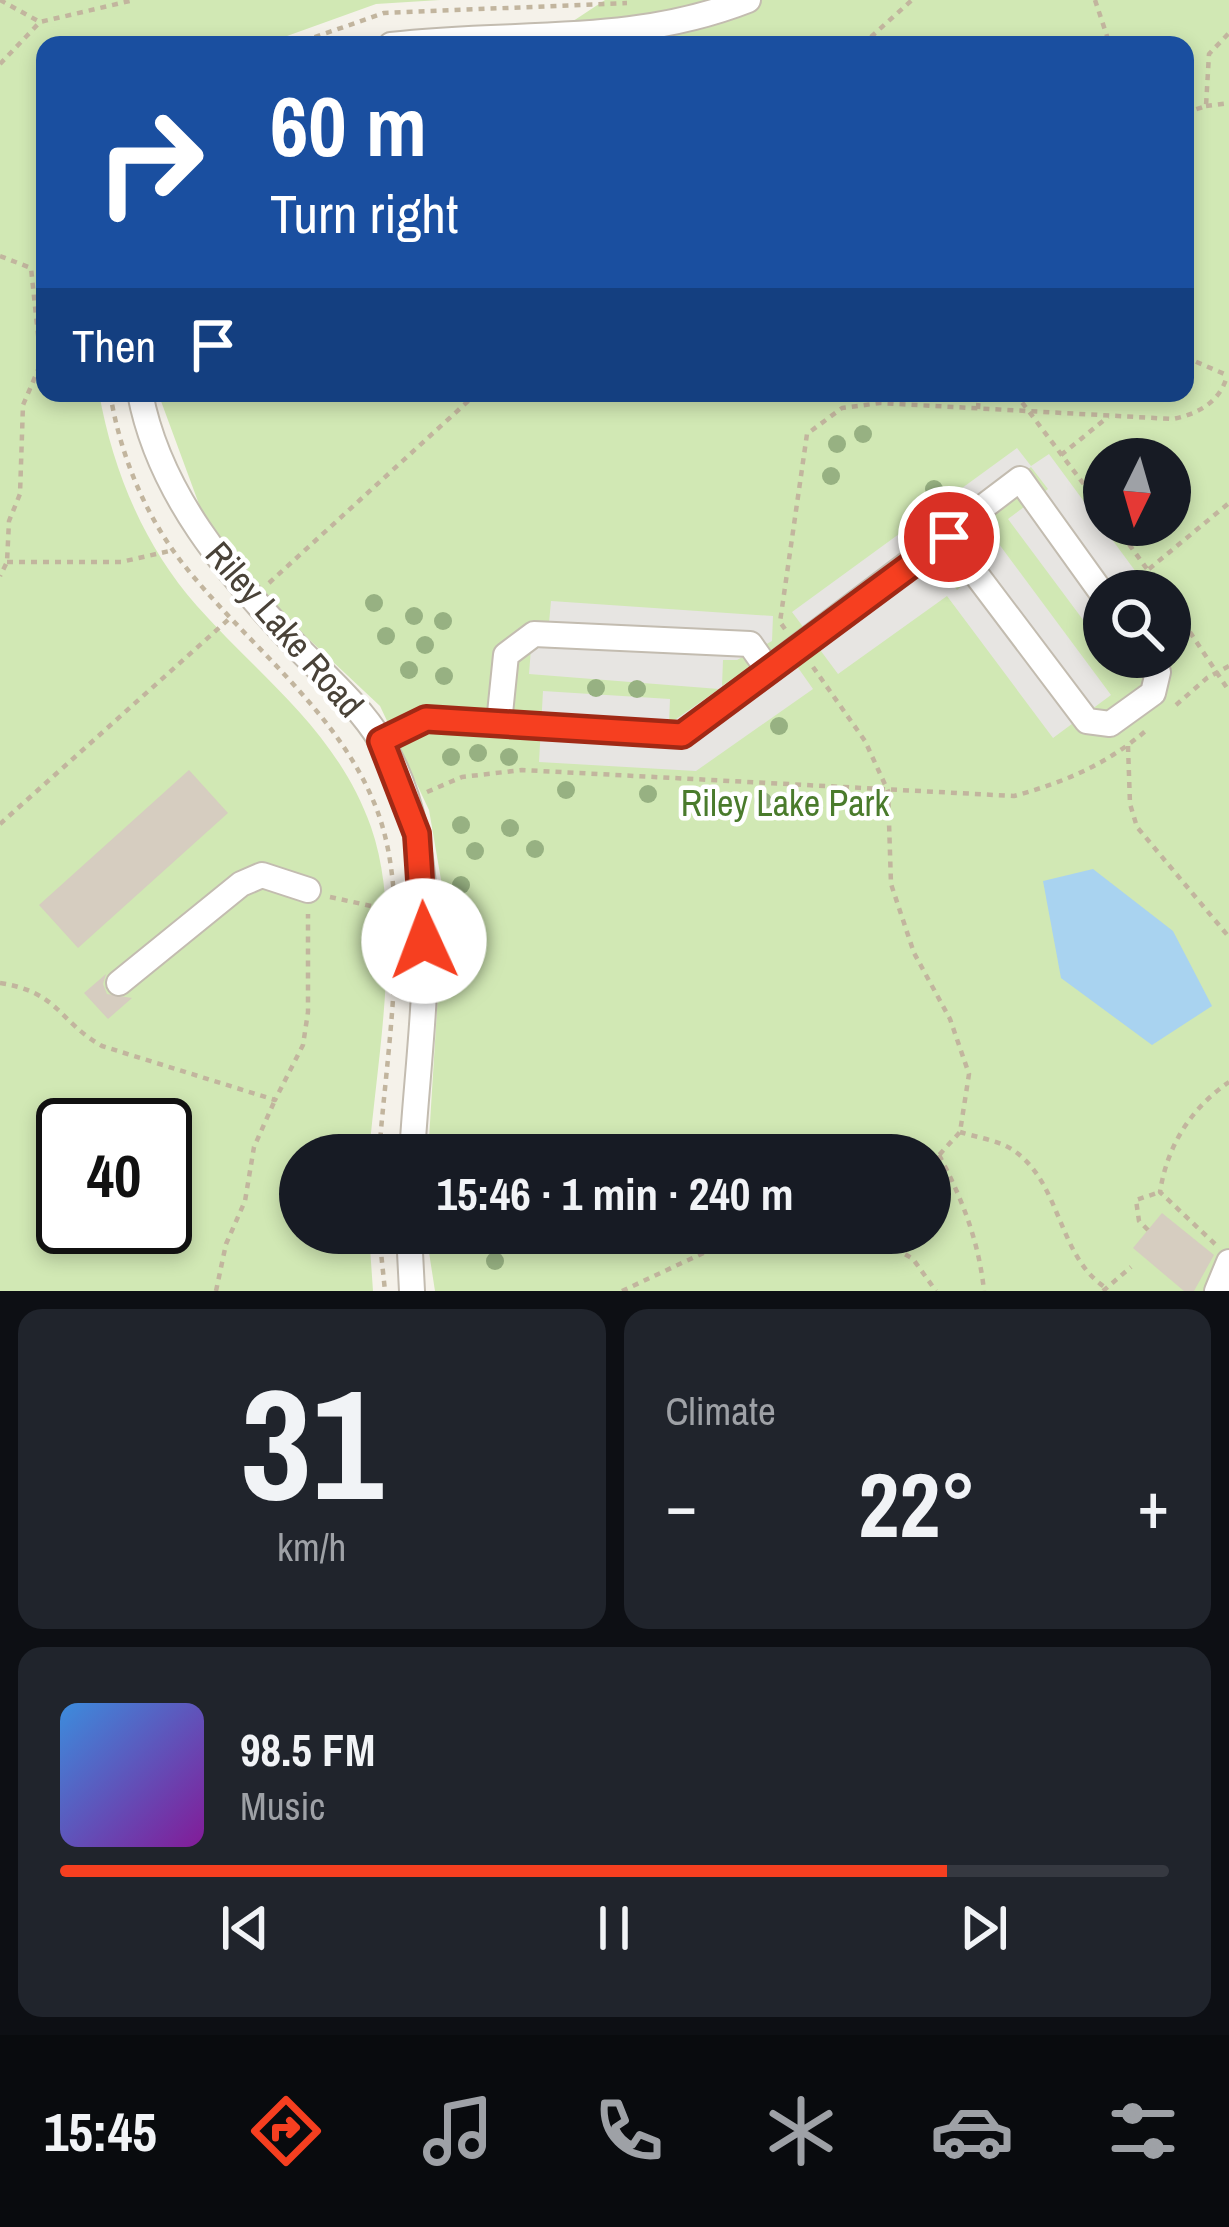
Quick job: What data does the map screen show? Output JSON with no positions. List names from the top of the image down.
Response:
{
  "streets": {
    "street": ["Riley Lake Road"]
  },
  "parks": ["Riley Lake Park"],
  "north": "bottom",
  "page": {
    "turn": ["60 m", "Turn right"],
    "then": "Then",
    "limit": "40",
    "trip": "15:46 · 1 min · 240 m",
    "tile": [
      ["31", "km/h"],
      "Climate"
    ],
    "heat": ["−", "22°", "+"],
    "song": ["98.5 FM", "Music"],
    "tabs": "15:45"
  }
}
